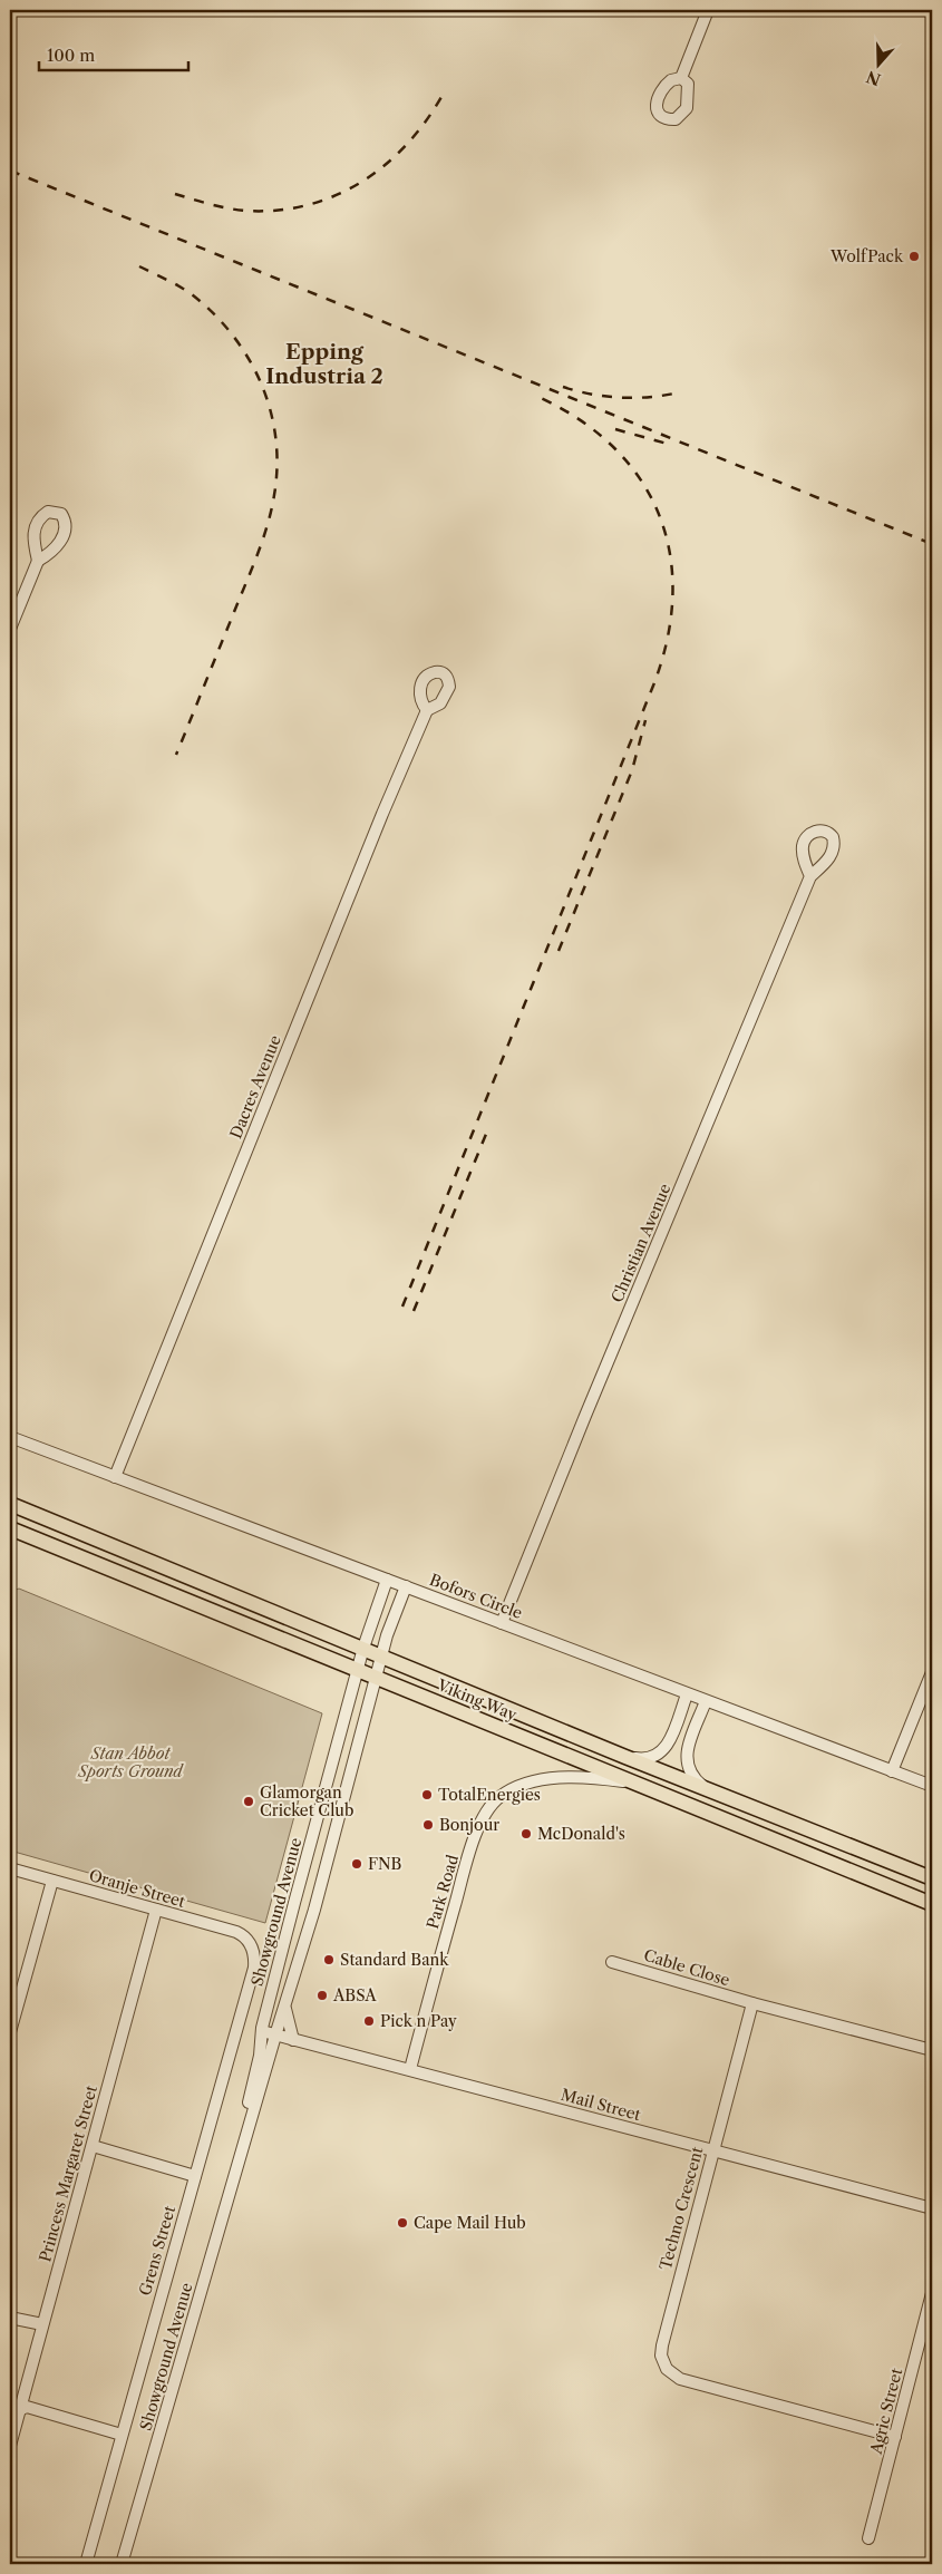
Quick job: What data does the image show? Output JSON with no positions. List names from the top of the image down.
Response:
{
  "streets": {
    "main road": ["Viking Way"],
    "street": [
      "Dacres Avenue",
      "Christian Avenue",
      "Bofors Circle",
      "Oranje Street",
      "Park Road",
      "Showground Avenue",
      "Cable Close",
      "Mail Street",
      "Princess Margaret Street",
      "Techno Crescent",
      "Grens Street",
      "Agric Street"
    ]
  },
  "crossings": [
    ["Dacres Avenue", "Bofors Circle"],
    ["Christian Avenue", "Bofors Circle"],
    ["Bofors Circle", "Showground Avenue"],
    ["Viking Way", "Park Road"],
    ["Viking Way", "Showground Avenue"],
    ["Oranje Street", "Princess Margaret Street"],
    ["Oranje Street", "Grens Street"],
    ["Park Road", "Mail Street"],
    ["Showground Avenue", "Mail Street"],
    ["Cable Close", "Techno Crescent"],
    ["Mail Street", "Techno Crescent"],
    ["Techno Crescent", "Agric Street"]
  ],
  "districts": ["Epping Industria 2"],
  "parks": ["Stan Abbot Sports Ground"],
  "places": [
    "WolfPack",
    "TotalEnergies",
    "Glamorgan Cricket Club",
    "Bonjour",
    "McDonald's",
    "FNB",
    "Standard Bank",
    "ABSA",
    "Pick n Pay",
    "Cape Mail Hub"
  ],
  "scale_bar": "100 m",
  "north": "bottom"
}
